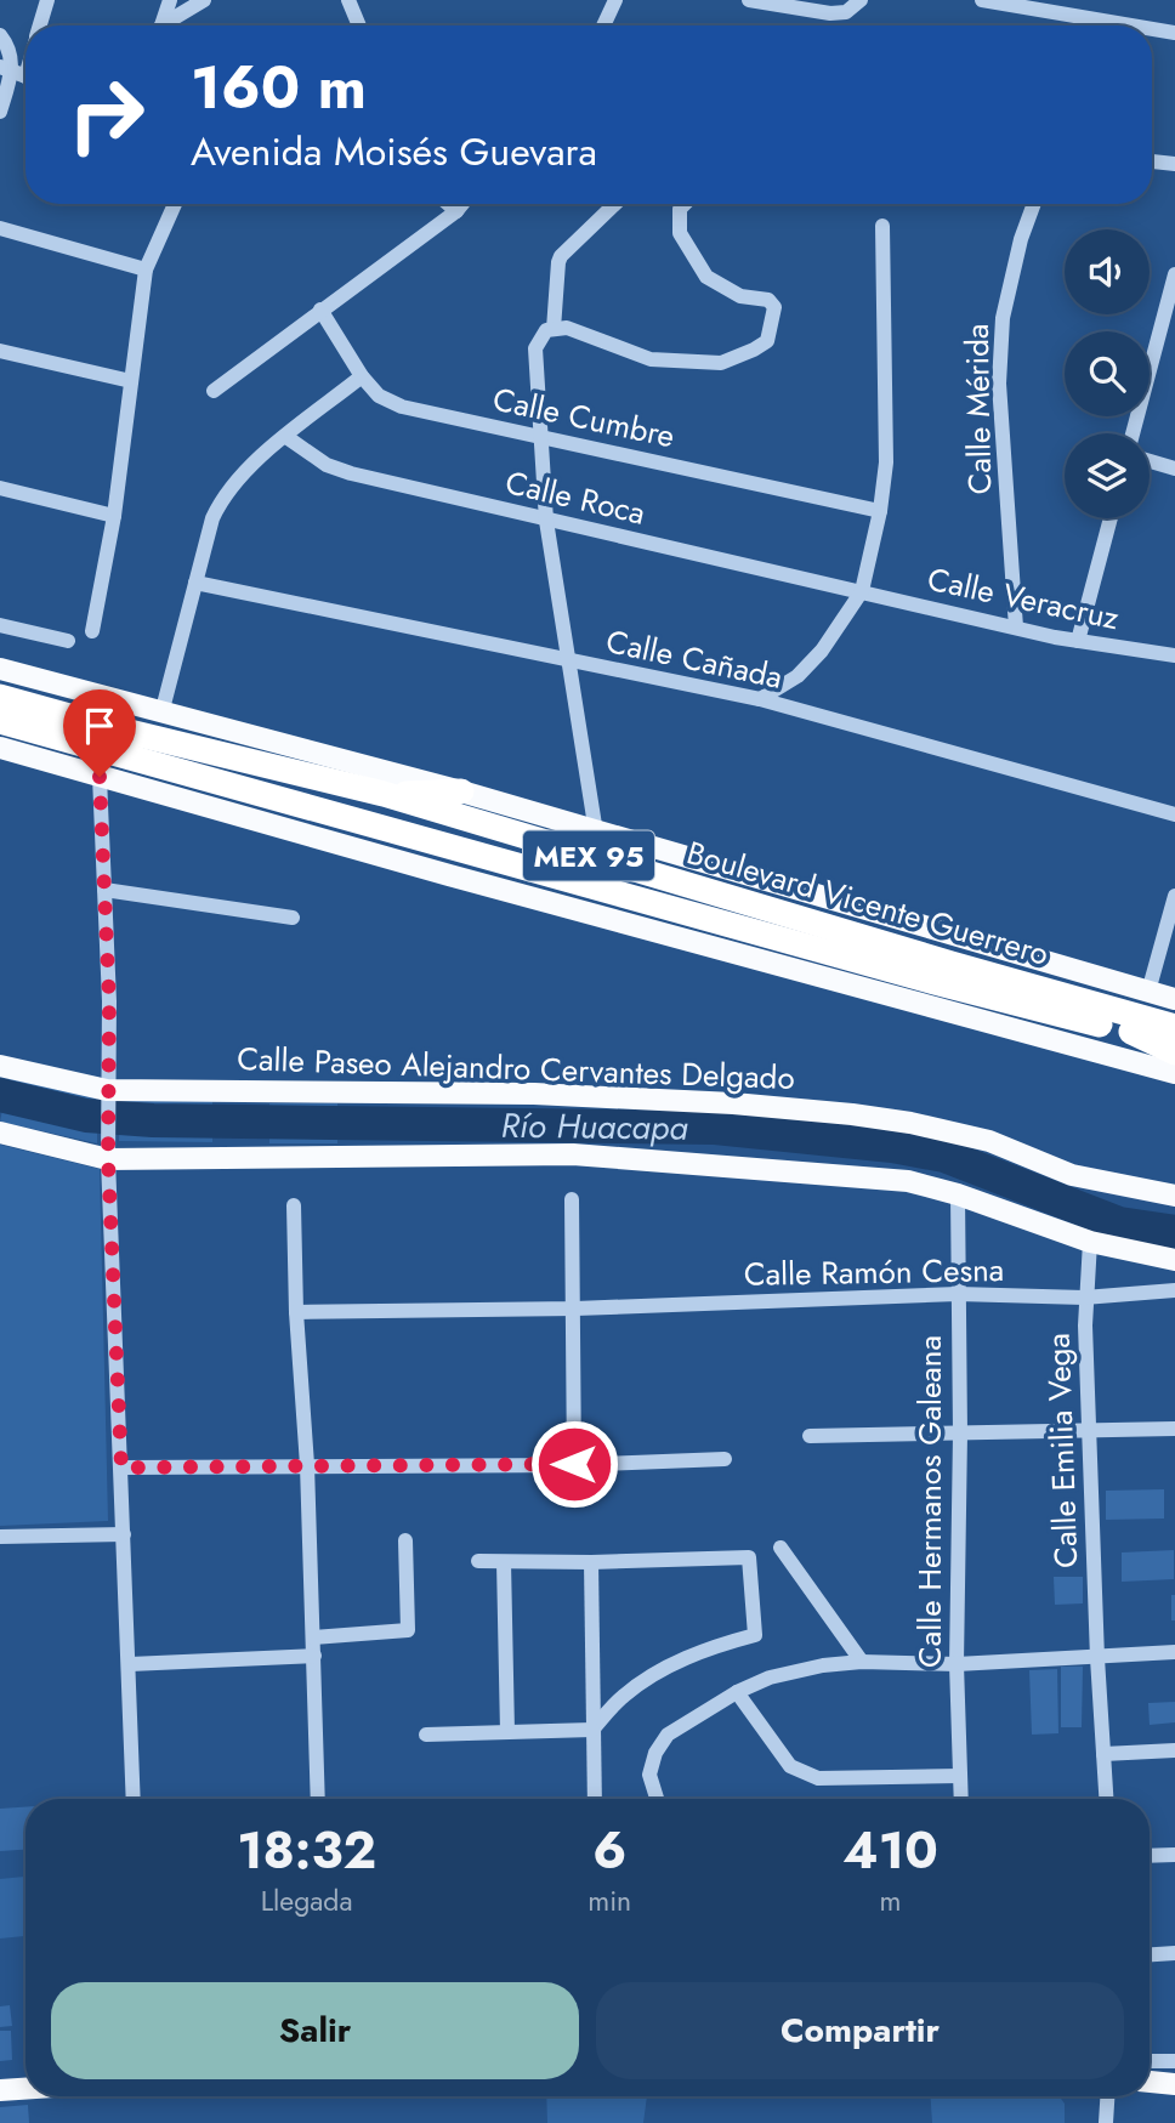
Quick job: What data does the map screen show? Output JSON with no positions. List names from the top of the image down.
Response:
{
  "streets": {
    "highway": ["MEX 95", "Boulevard Vicente Guerrero"],
    "main road": ["Calle Paseo Alejandro Cervantes Delgado"],
    "street": [
      "Calle Mérida",
      "Calle Cumbre",
      "Calle Roca",
      "Calle Veracruz",
      "Calle Cañada",
      "Calle Ramón Cesna",
      "Calle Emilia Vega",
      "Calle Hermanos Galeana"
    ]
  },
  "crossings": [
    ["Calle Mérida", "Calle Veracruz"],
    ["Calle Roca", "Calle Veracruz"],
    ["Calle Ramón Cesna", "Calle Emilia Vega"],
    ["Calle Ramón Cesna", "Calle Hermanos Galeana"]
  ],
  "water": ["Río Huacapa"],
  "page": {
    "turn": ["160 m", "Avenida Moisés Guevara"],
    "eta": [
      "18:32",
      "Llegada",
      "6",
      "min",
      "410",
      "m"
    ],
    "buttons": ["Salir", "Compartir"]
  }
}
